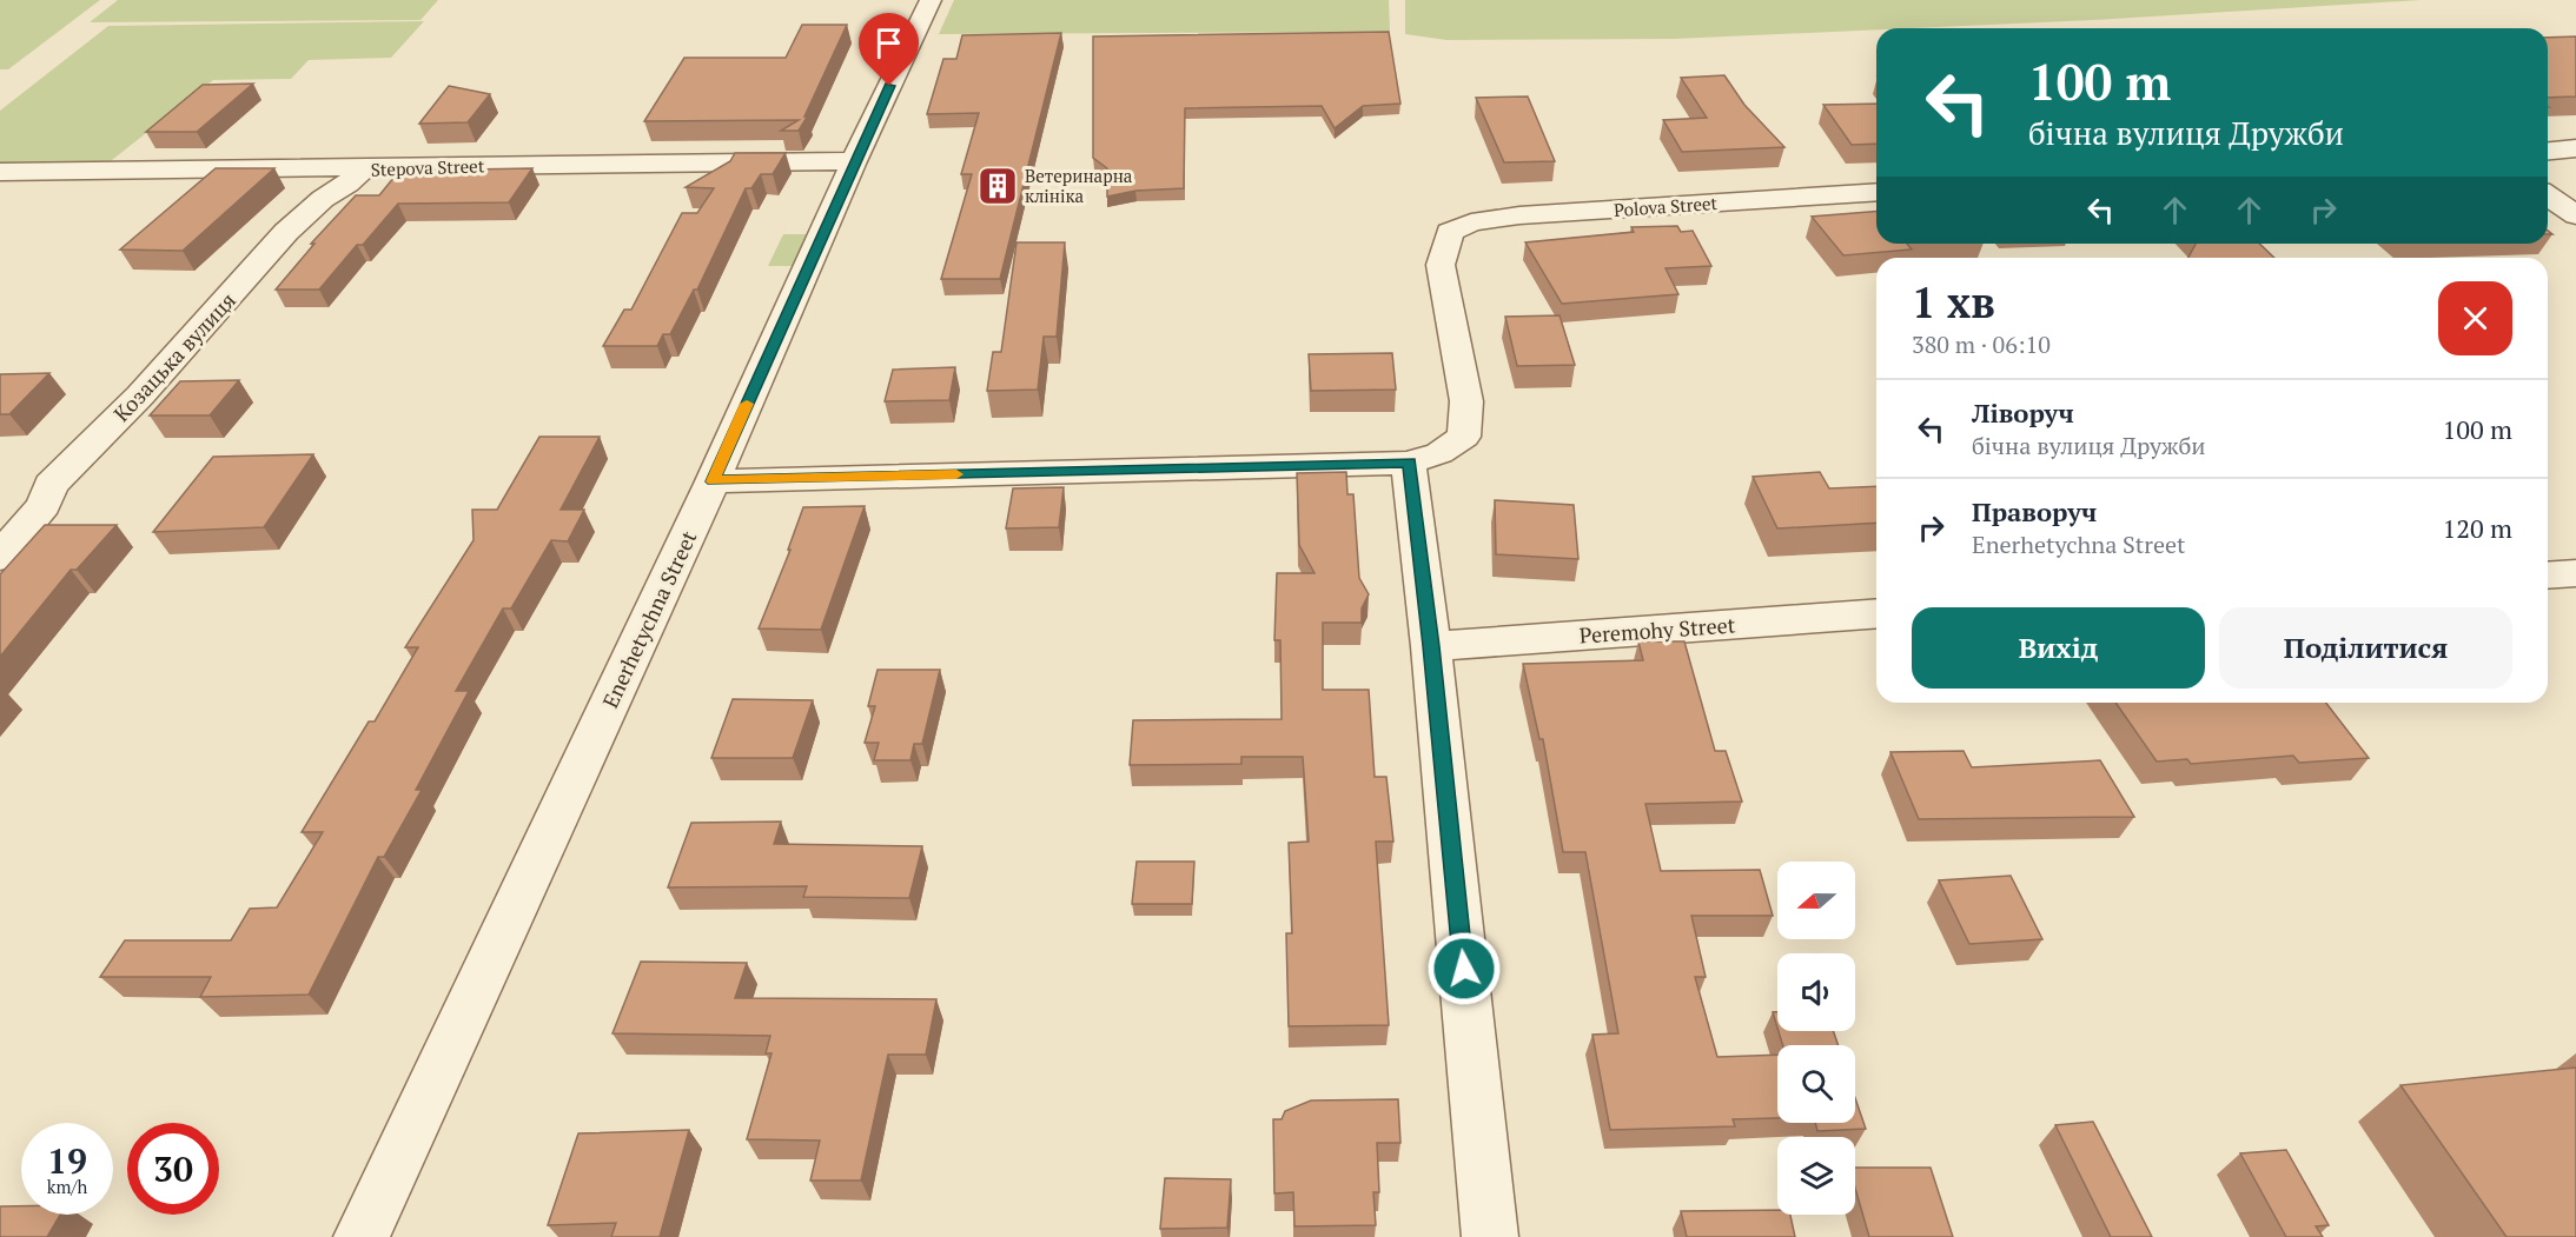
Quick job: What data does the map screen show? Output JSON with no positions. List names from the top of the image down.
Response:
{
  "streets": {
    "street": [
      "Stepova Street",
      "Козацька вулиця",
      "Enerhetychna Street",
      "Peremohy Street"
    ]
  },
  "crossings": [
    ["Stepova Street", "Козацька вулиця"],
    ["Stepova Street", "Enerhetychna Street"]
  ],
  "places": {
    "building": ["Ветеринарна клініка"]
  },
  "north": "left",
  "page": {
    "turn": ["100 m", "бічна вулиця Дружби"],
    "heading": ["1 хв", "380 m · 06:10"],
    "list": [
      {
        "name": "Ліворуч",
        "note": "бічна вулиця Дружби",
        "value": "100 m"
      },
      {
        "name": "Праворуч",
        "note": "Enerhetychna Street",
        "value": "120 m"
      }
    ],
    "buttons": ["Вихід", "Поділитися"],
    "speed": "19 km/h",
    "limit": "30"
  }
}
